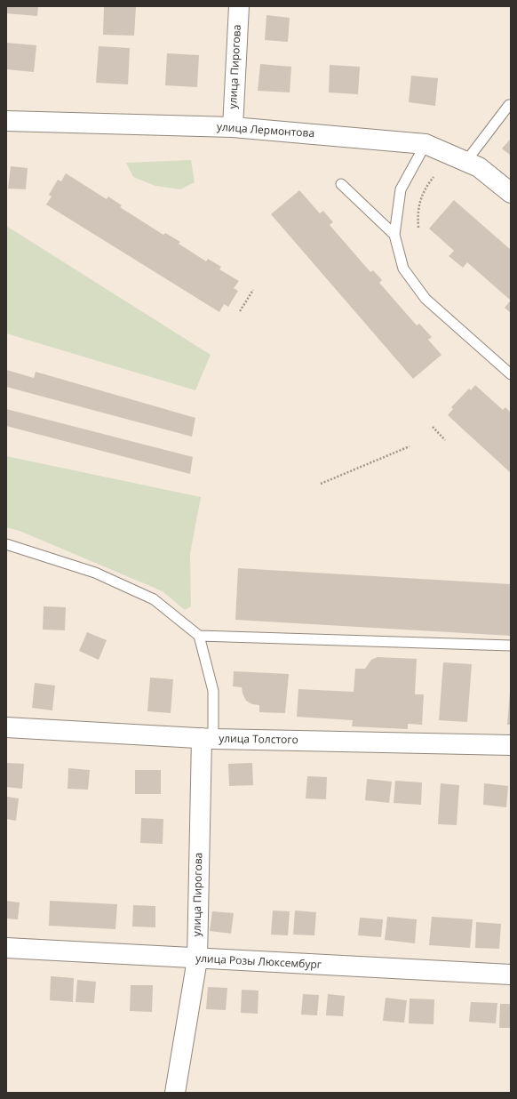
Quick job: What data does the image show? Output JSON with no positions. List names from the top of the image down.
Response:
{
  "streets": {
    "street": [
      "улица Пирогова",
      "улица Лермонтова",
      "улица Толстого",
      "улица Розы Люксембург"
    ]
  },
  "crossings": [
    ["улица Пирогова", "улица Лермонтова"],
    ["улица Пирогова", "улица Толстого"],
    ["улица Пирогова", "улица Розы Люксембург"]
  ]
}
